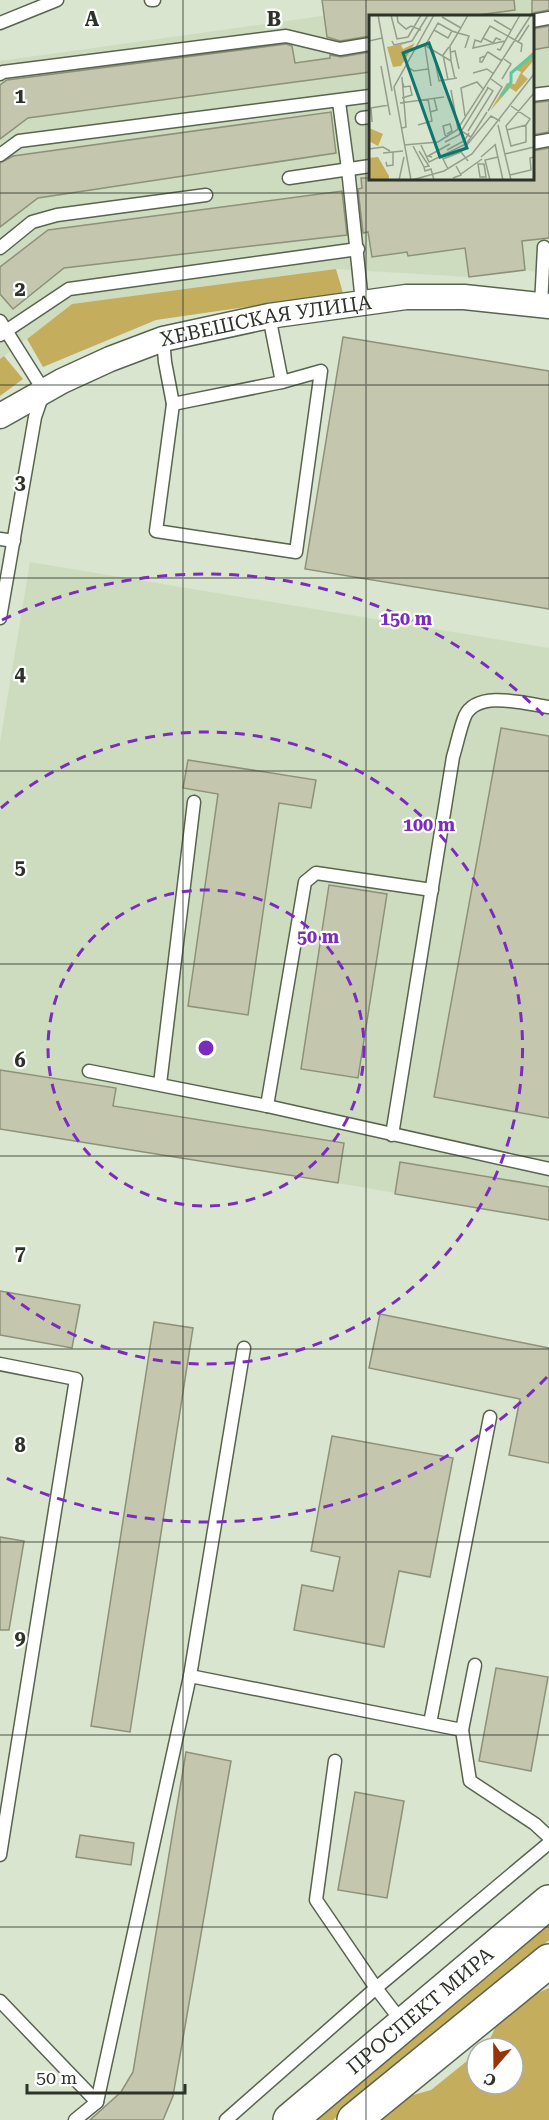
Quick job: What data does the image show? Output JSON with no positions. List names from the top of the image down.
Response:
{
  "streets": {
    "main road": ["ПРОСПЕКТ МИРА"],
    "street": ["ХЕВЕШСКАЯ УЛИЦА"]
  },
  "scale_bar": "50 m",
  "north": "bottom",
  "grid": {
    "columns": ["A", "B"],
    "rows": [
      "1",
      "2",
      "3",
      "4",
      "5",
      "6",
      "7",
      "8",
      "9"
    ]
  },
  "rings": ["150 m", "100 m", "50 m"]
}
